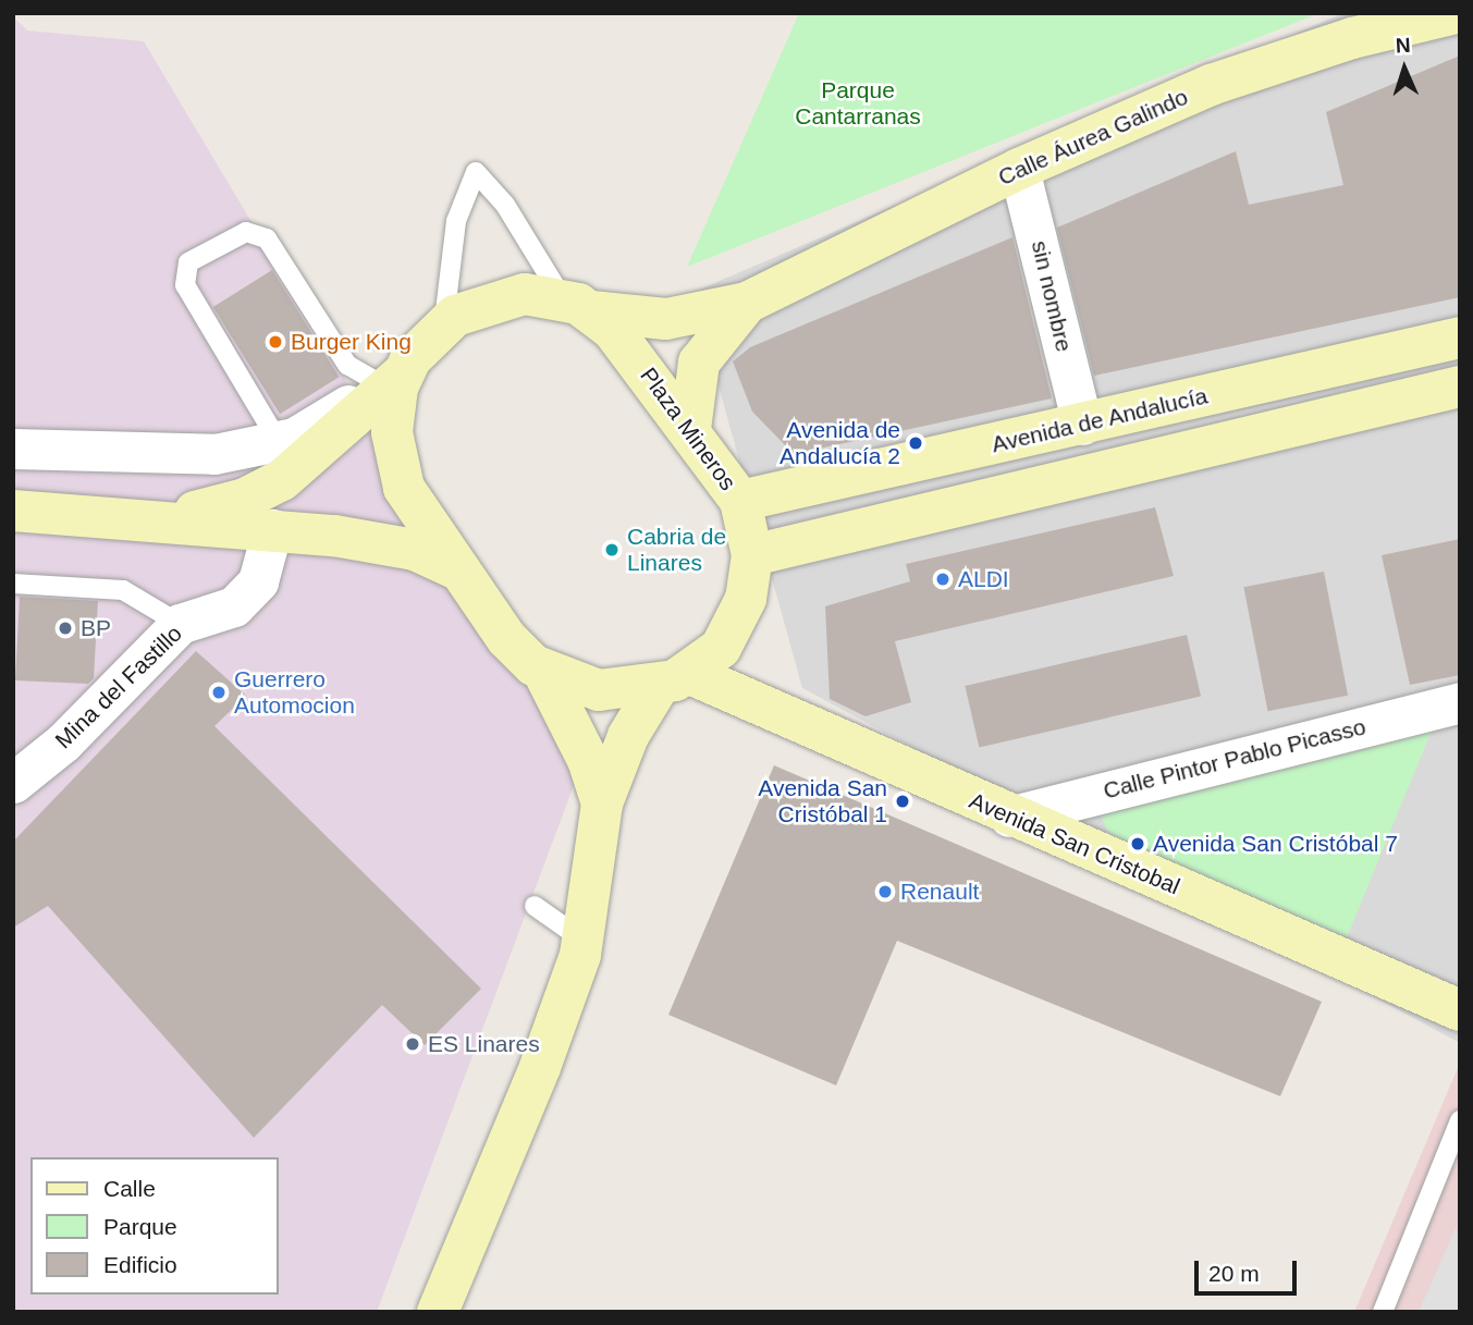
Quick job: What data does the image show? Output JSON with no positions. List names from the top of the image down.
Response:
{
  "streets": {
    "main road": [
      "Calle Áurea Galindo",
      "Avenida de Andalucía",
      "Plaza Mineros",
      "Avenida San Cristobal"
    ],
    "street": ["sin nombre", "Mina del Fastillo", "Calle Pintor Pablo Picasso"]
  },
  "crossings": [
    ["Calle Áurea Galindo", "sin nombre"],
    ["sin nombre", "Avenida de Andalucía"],
    ["Avenida de Andalucía", "Plaza Mineros"],
    ["Plaza Mineros", "Avenida San Cristobal"],
    ["Calle Pintor Pablo Picasso", "Avenida San Cristobal"]
  ],
  "parks": ["Parque Cantarranas"],
  "places": [
    "Burger King",
    "Avenida de Andalucía 2",
    "Cabria de Linares",
    "ALDI",
    "BP",
    "Guerrero Automocion",
    "Avenida San Cristóbal 1",
    "Avenida San Cristóbal 7",
    "Renault",
    "ES Linares"
  ],
  "legend": ["Calle", "Parque", "Edificio"],
  "scale_bar": "20 m",
  "north": "top"
}
